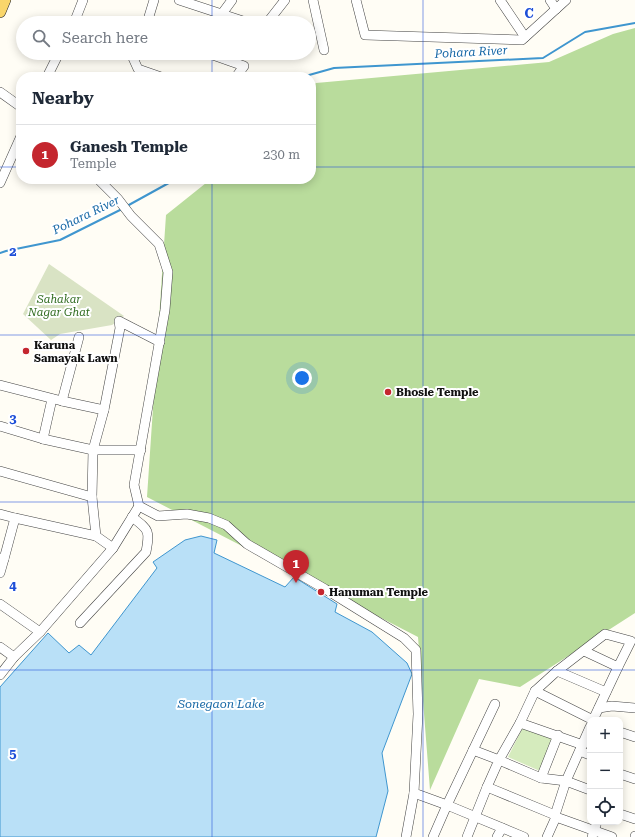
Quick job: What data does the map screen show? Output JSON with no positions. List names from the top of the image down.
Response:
{
  "water": ["Pohara River", "Sonegaon Lake"],
  "parks": ["Sahakar Nagar Ghat"],
  "places": ["Karuna Samayak Lawn", "Bhosle Temple", "Hanuman Temple"],
  "page": {
    "search": "Search here",
    "heading": "Nearby",
    "list": [
      {
        "mark": "1",
        "name": "Ganesh Temple",
        "note": "Temple",
        "value": "230 m"
      }
    ],
    "pins": "1",
    "map_buttons": ["+", "−"]
  },
  "grid": {
    "columns": ["C"],
    "rows": [
      "2",
      "3",
      "4",
      "5"
    ]
  }
}
